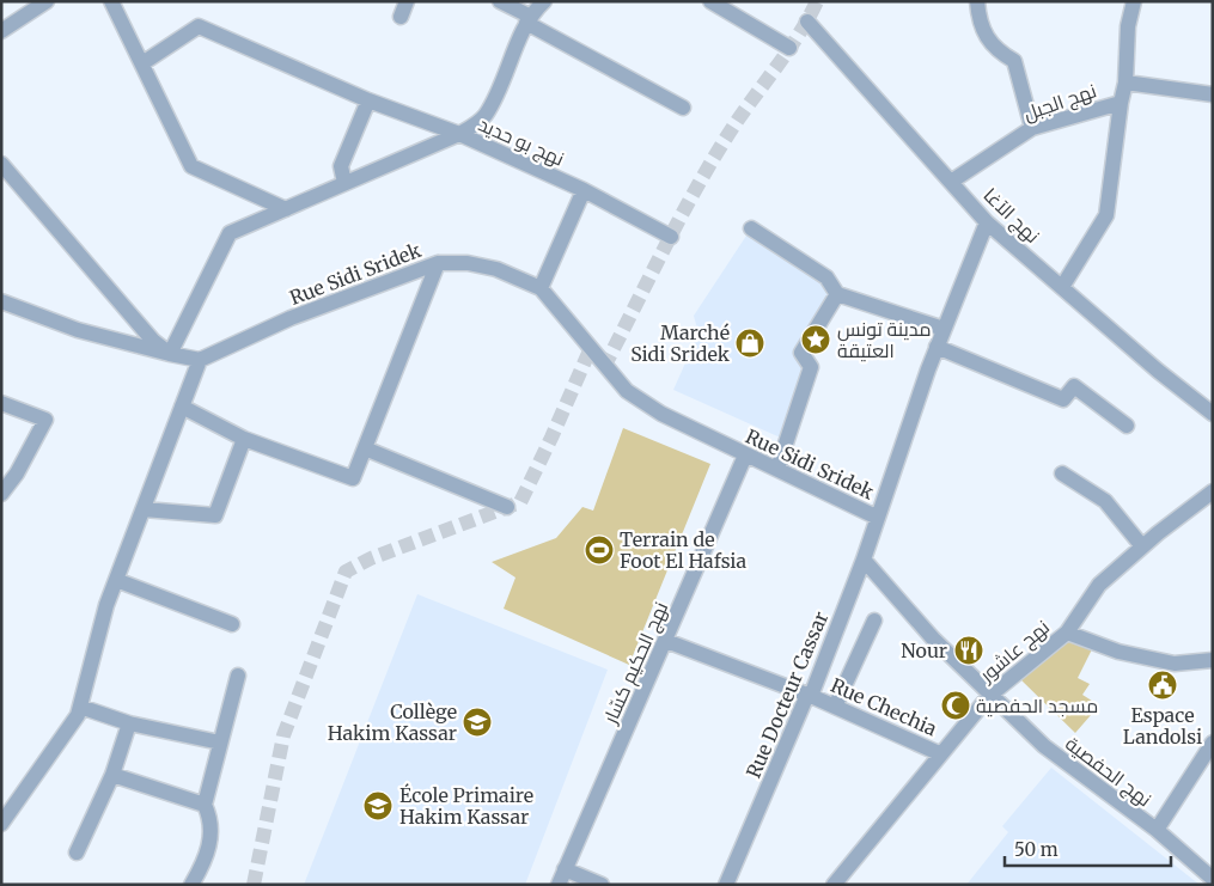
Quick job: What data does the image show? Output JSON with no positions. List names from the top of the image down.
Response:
{
  "streets": {
    "street": [
      "نهج الجبل",
      "نهج بو حديد",
      "نهج الآغا",
      "Rue Sidi Sridek",
      "نهج عاشور",
      "نهج الحكيم كسّار",
      "Rue Docteur Cassar",
      "Rue Chechia",
      "نهج الحفصية"
    ]
  },
  "crossings": [
    ["نهج الجبل", "نهج الآغا"],
    ["نهج الآغا", "Rue Docteur Cassar"],
    ["Rue Sidi Sridek", "نهج الحكيم كسّار"],
    ["Rue Sidi Sridek", "Rue Docteur Cassar"],
    ["نهج عاشور", "Rue Chechia"],
    ["نهج عاشور", "نهج الحفصية"],
    ["نهج الحكيم كسّار", "Rue Chechia"],
    ["Rue Docteur Cassar", "Rue Chechia"],
    ["Rue Docteur Cassar", "نهج الحفصية"]
  ],
  "places": {
    "place": ["مدينة تونس العتيقة"],
    "shop": ["Marché Sidi Sridek"],
    "sports": ["Terrain de Foot El Hafsia"],
    "restaurant": ["Nour"],
    "public building": ["Espace Landolsi"],
    "mosque": ["مسجد الحفصية"],
    "school or university": ["Collège Hakim Kassar", "École Primaire Hakim Kassar"]
  },
  "scale_bar": "50 m"
}
